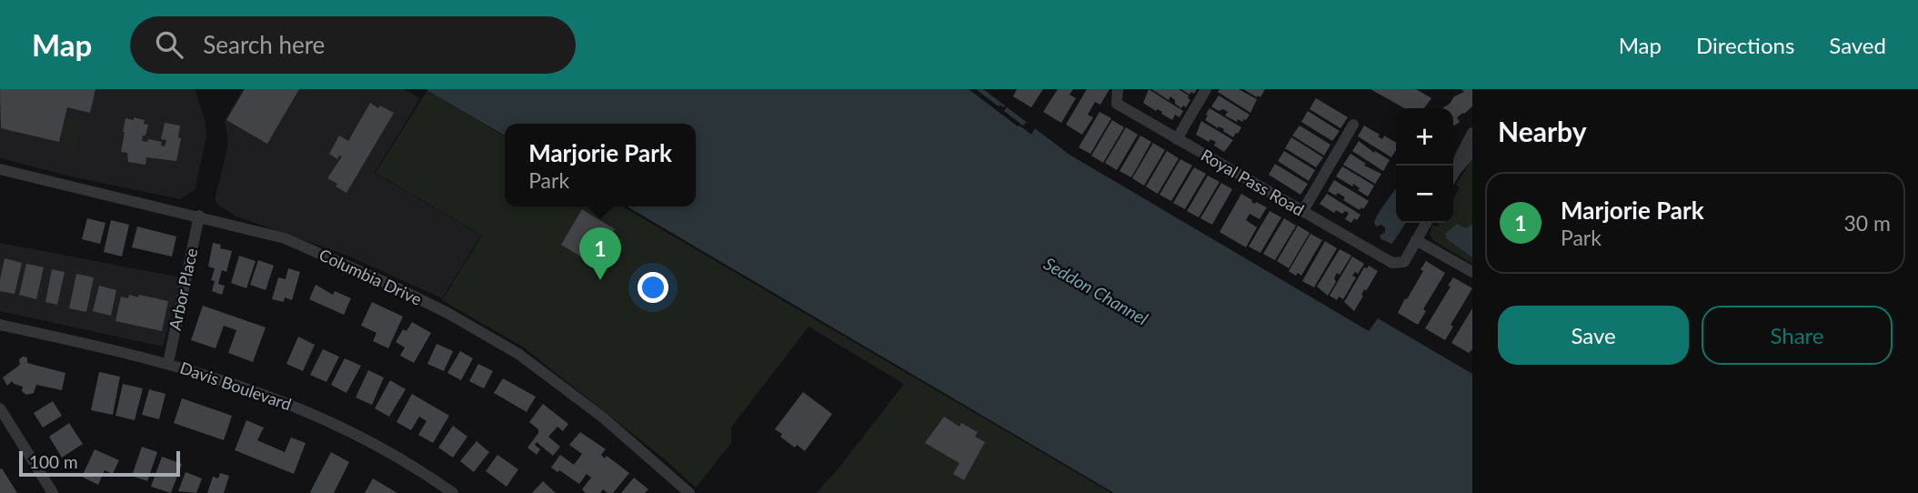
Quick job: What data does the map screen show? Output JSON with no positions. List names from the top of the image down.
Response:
{
  "streets": {
    "street": [
      "Royal Pass Road",
      "Columbia Drive",
      "Arbor Place",
      "Davis Boulevard"
    ]
  },
  "crossings": [
    ["Columbia Drive", "Arbor Place"],
    ["Arbor Place", "Davis Boulevard"]
  ],
  "water": ["Seddon Channel"],
  "scale_bar": "100 m",
  "page": {
    "header": "Map",
    "search": "Search here",
    "nav": ["Map", "Directions", "Saved"],
    "heading": "Nearby",
    "map_buttons": ["+", "−"],
    "popup": ["Marjorie Park", "Park"],
    "list": [
      {
        "mark": "1",
        "name": "Marjorie Park",
        "note": "Park",
        "value": "30 m"
      }
    ],
    "pins": "1",
    "buttons": ["Save", "Share"],
    "scale": "100 m"
  }
}
